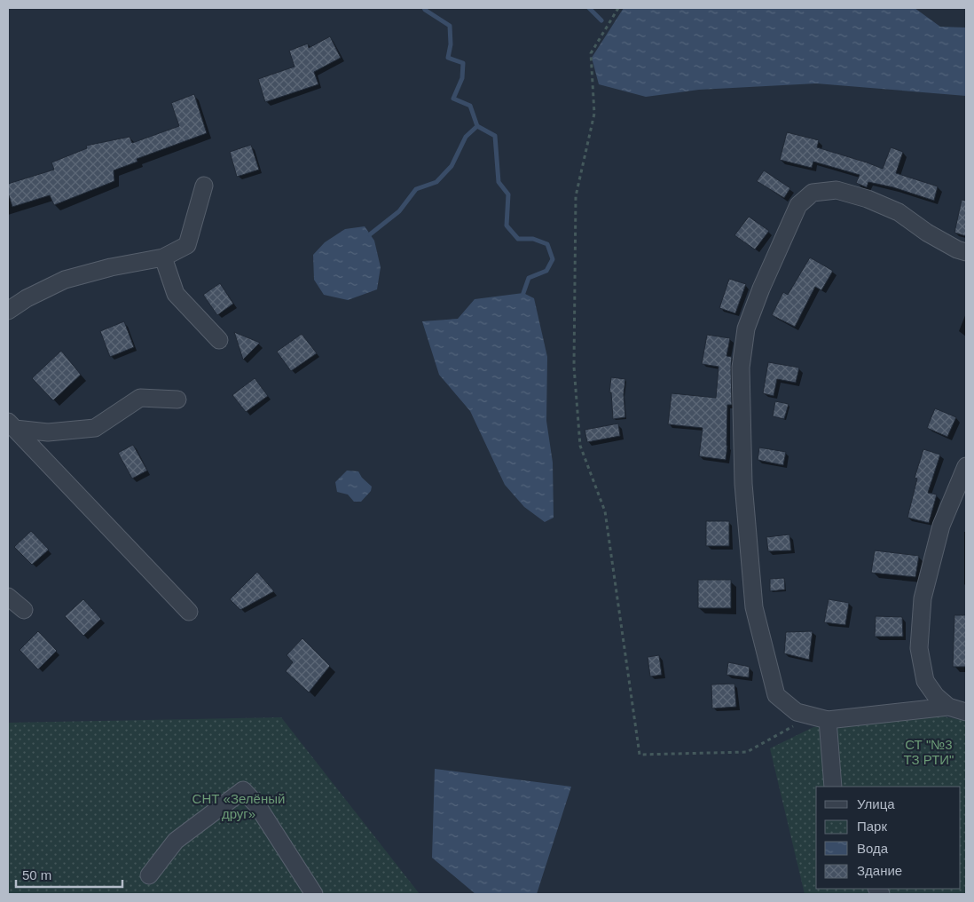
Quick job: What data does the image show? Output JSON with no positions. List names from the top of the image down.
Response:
{
  "parks": ["СТ \"№3 ТЗ РТИ\"", "СНТ «Зелёный друг»"],
  "legend": [
    "Улица",
    "Парк",
    "Вода",
    "Здание"
  ],
  "scale_bar": "50 m"
}
